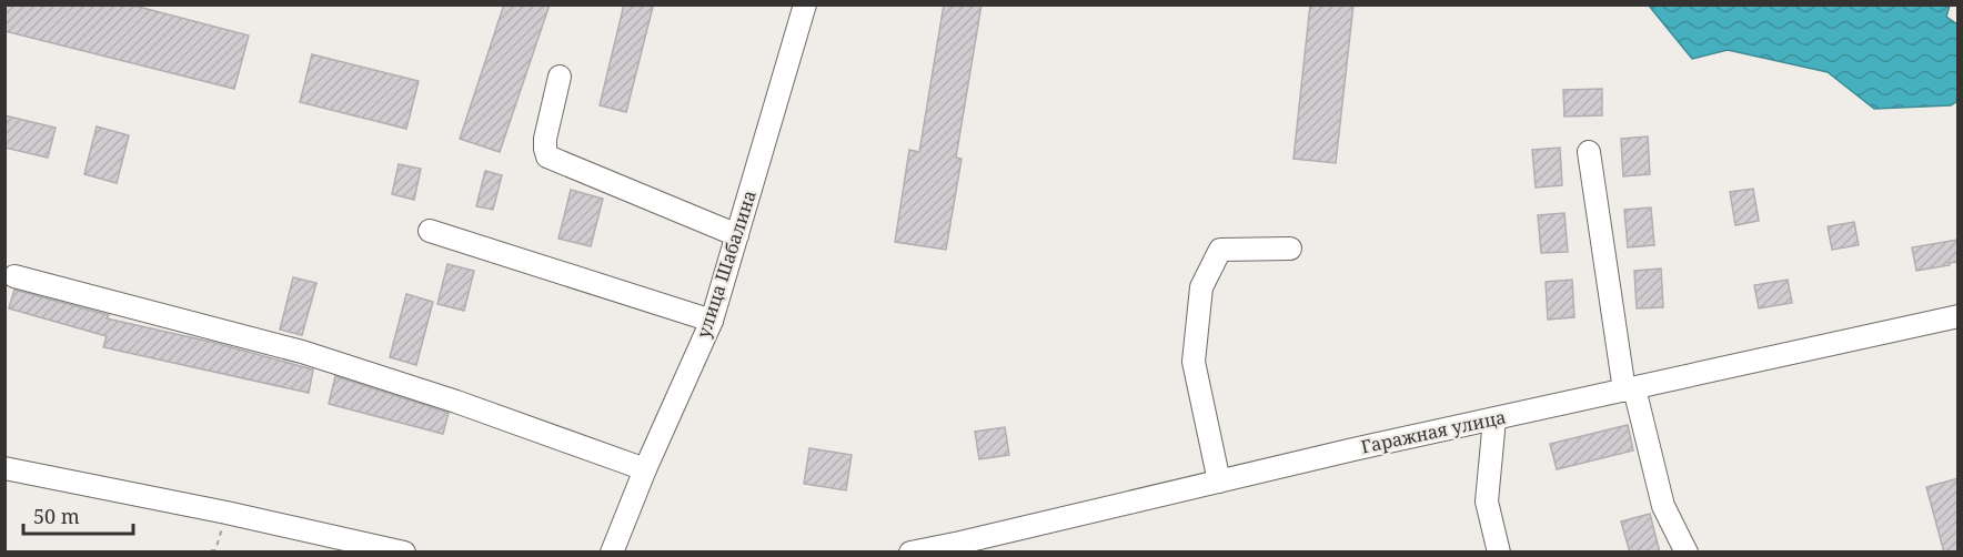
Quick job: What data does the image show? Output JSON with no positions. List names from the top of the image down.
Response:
{
  "streets": {
    "street": ["улица Шабалина", "Гаражная улица"]
  },
  "scale_bar": "50 m"
}
